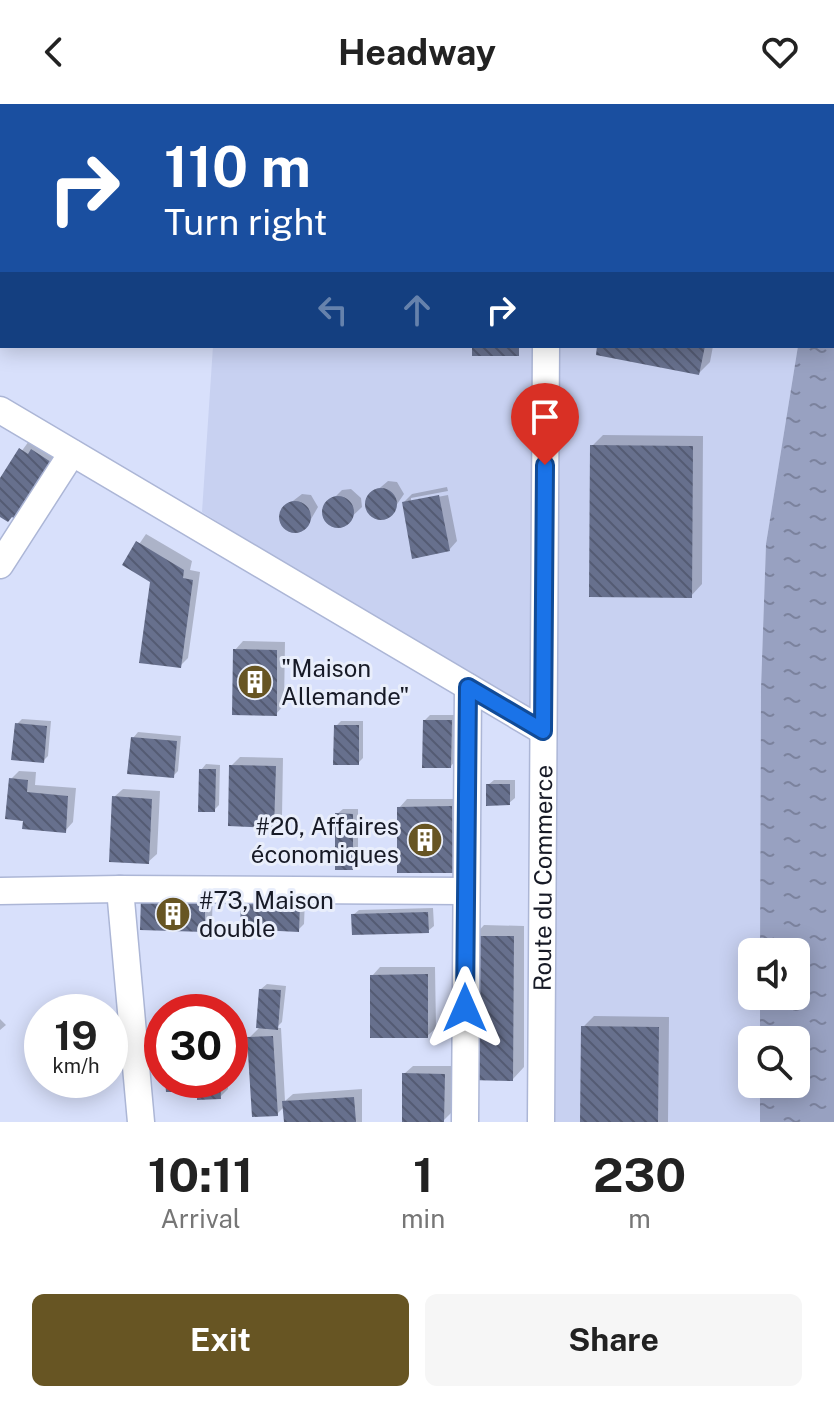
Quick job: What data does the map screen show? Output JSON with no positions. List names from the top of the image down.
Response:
{
  "streets": {
    "street": ["Route du Commerce"]
  },
  "places": {
    "building": ["\"Maison Allemande\"", "#20, Affaires économiques", "#73, Maison double"]
  },
  "page": {
    "header": "Headway",
    "turn": ["110 m", "Turn right"],
    "speed": "19 km/h",
    "limit": "30",
    "eta": [
      "10:11",
      "Arrival",
      "1",
      "min",
      "230",
      "m"
    ],
    "buttons": ["Exit", "Share"]
  }
}
